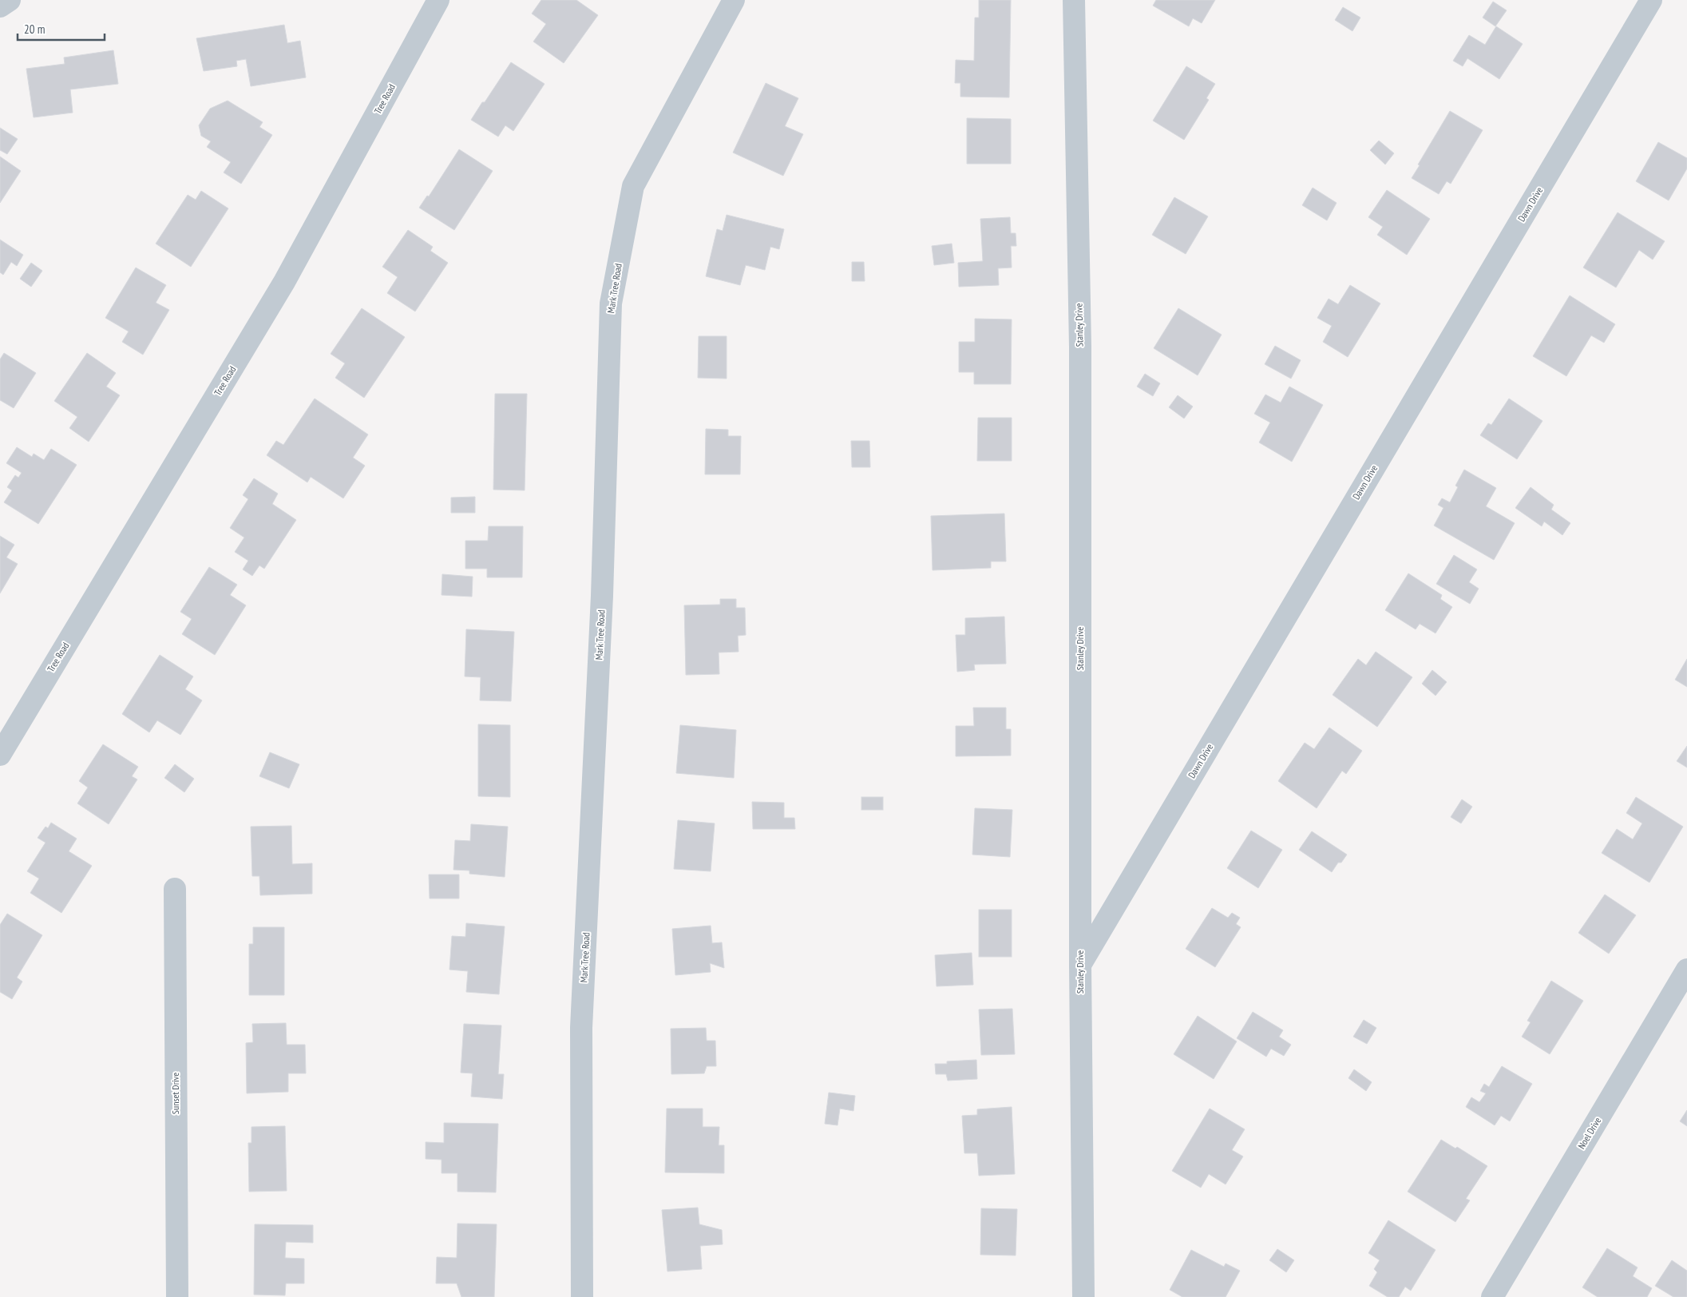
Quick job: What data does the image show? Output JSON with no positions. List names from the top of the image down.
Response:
{
  "streets": {
    "street": [
      "Tree Road",
      "Dawn Drive",
      "Mark Tree Road",
      "Stanley Drive",
      "Sunset Drive",
      "Noel Drive"
    ]
  },
  "crossings": [
    ["Dawn Drive", "Stanley Drive"]
  ],
  "scale_bar": "20 m"
}
